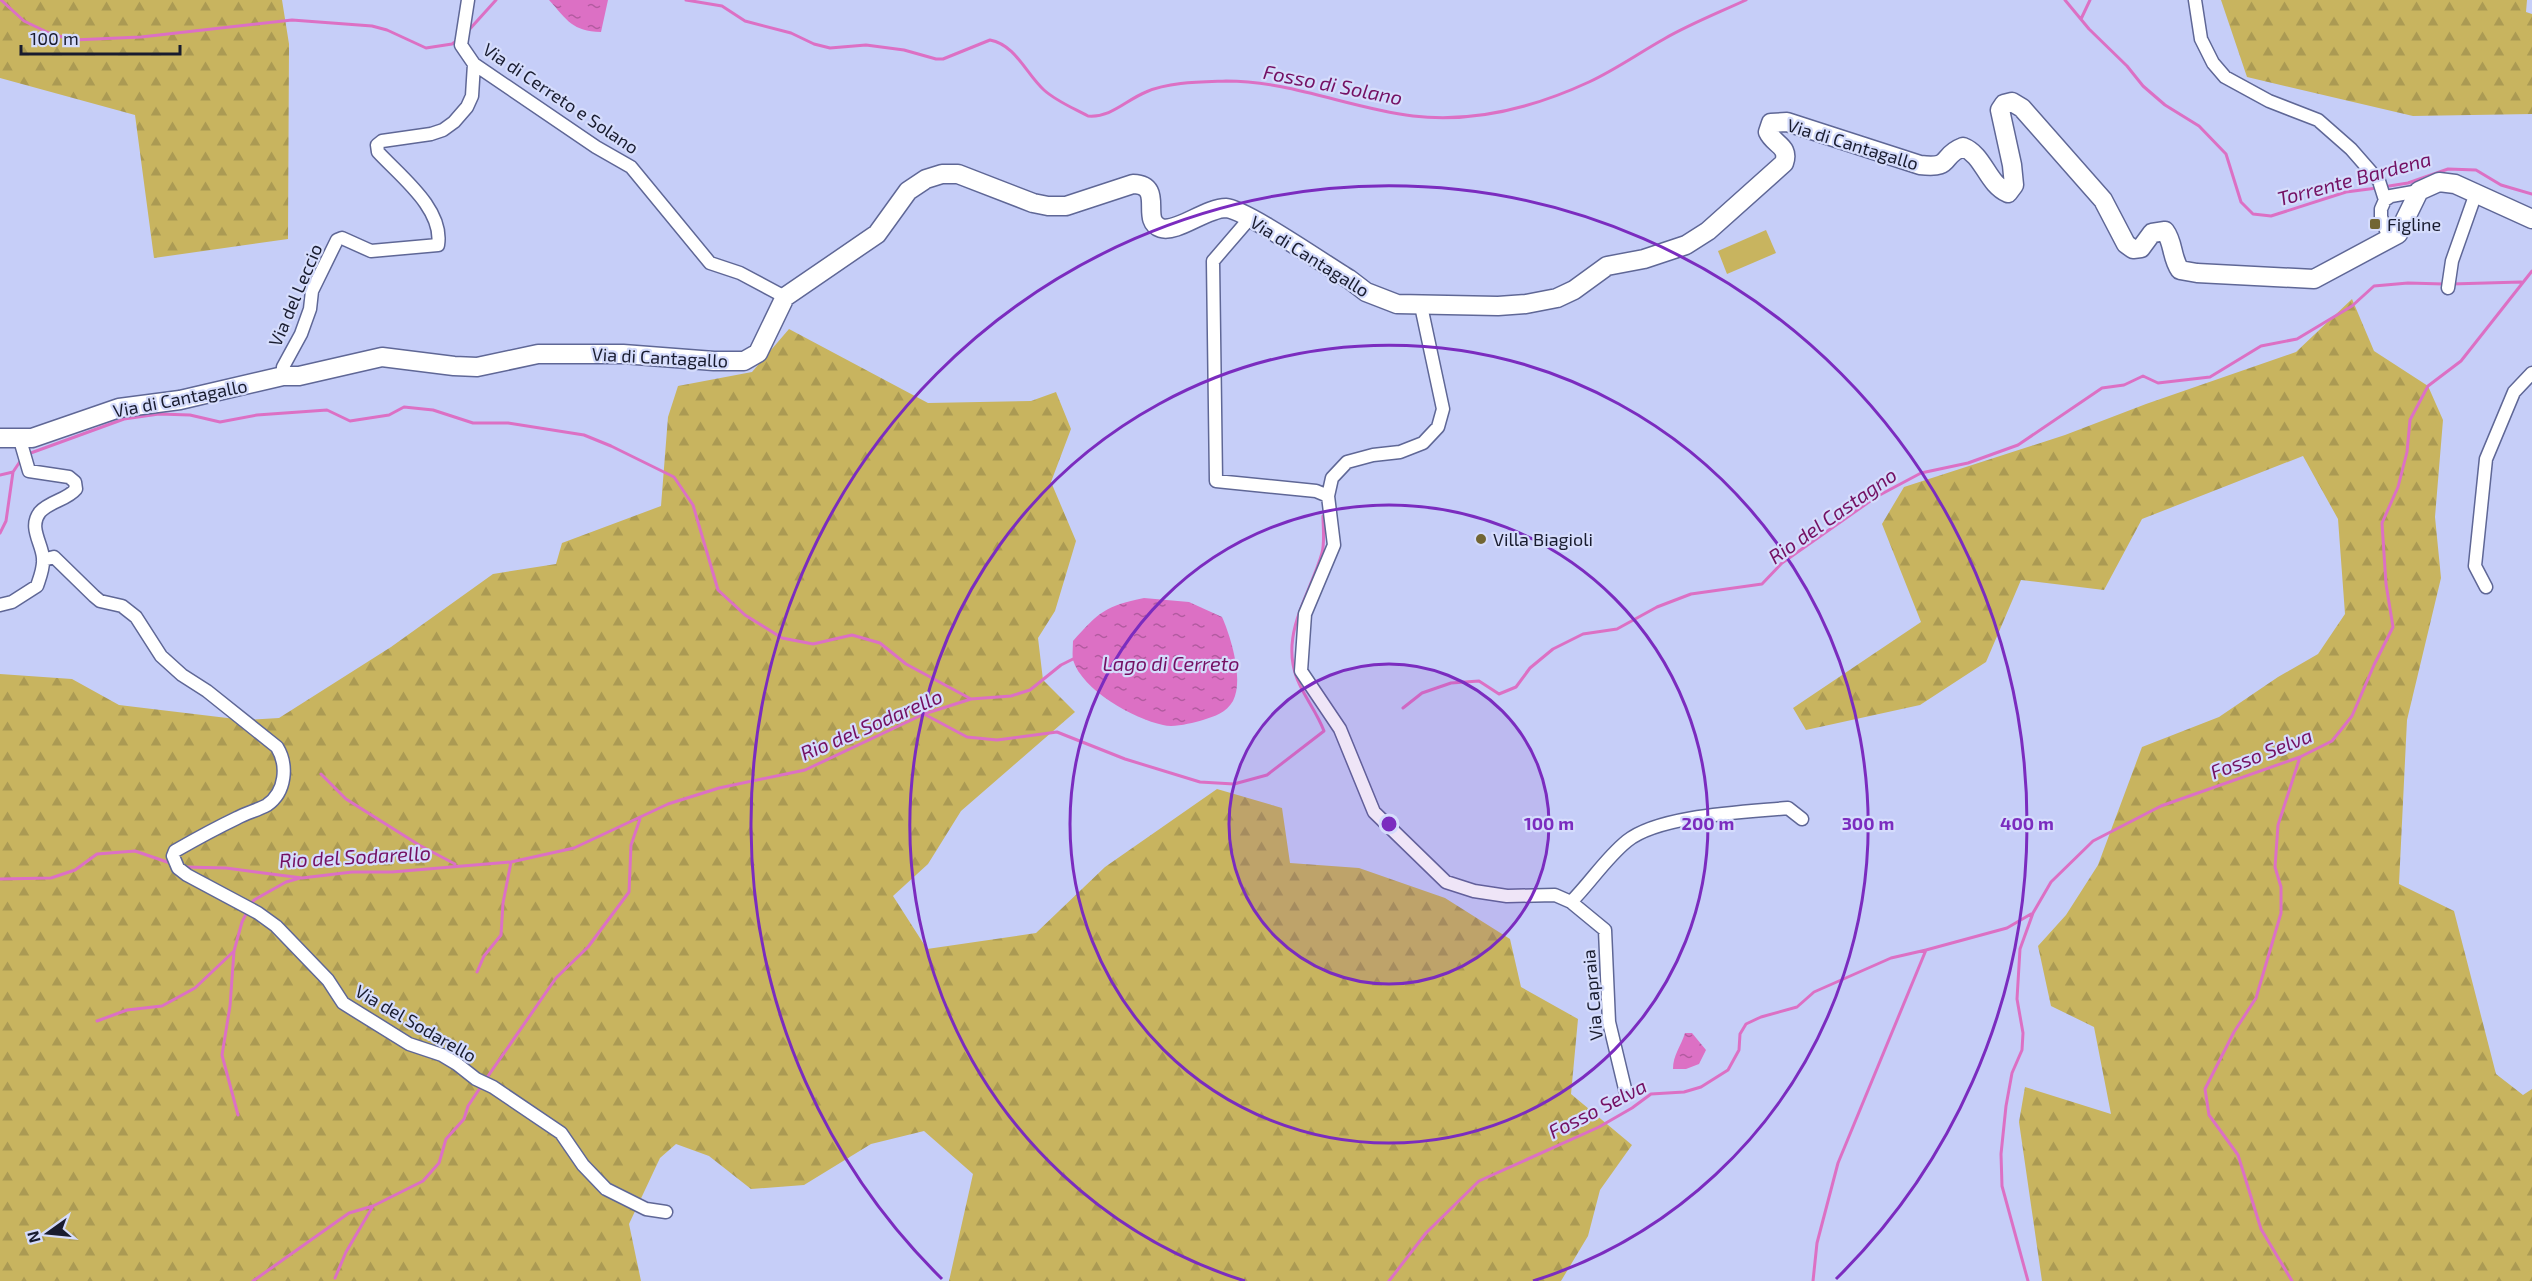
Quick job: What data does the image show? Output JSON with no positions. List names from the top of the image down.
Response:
{
  "streets": {
    "street": [
      "Via di Cerreto e Solano",
      "Via di Cantagallo",
      "Via del Leccio",
      "Via Capraia",
      "Via del Sodarello"
    ]
  },
  "crossings": [
    ["Via di Cerreto e Solano", "Via di Cantagallo"],
    ["Via di Cerreto e Solano", "Via del Leccio"],
    ["Via di Cantagallo", "Via del Leccio"]
  ],
  "water": [
    "Fosso di Solano",
    "Torrente Bardena",
    "Rio del Castagno",
    "Lago di Cerreto",
    "Rio del Sodarello",
    "Fosso Selva"
  ],
  "places": {
    "transit": ["Figline"],
    "other": ["Villa Biagioli"]
  },
  "scale_bar": "100 m",
  "north": "left",
  "rings": [
    "100 m",
    "200 m",
    "300 m",
    "400 m"
  ]
}
